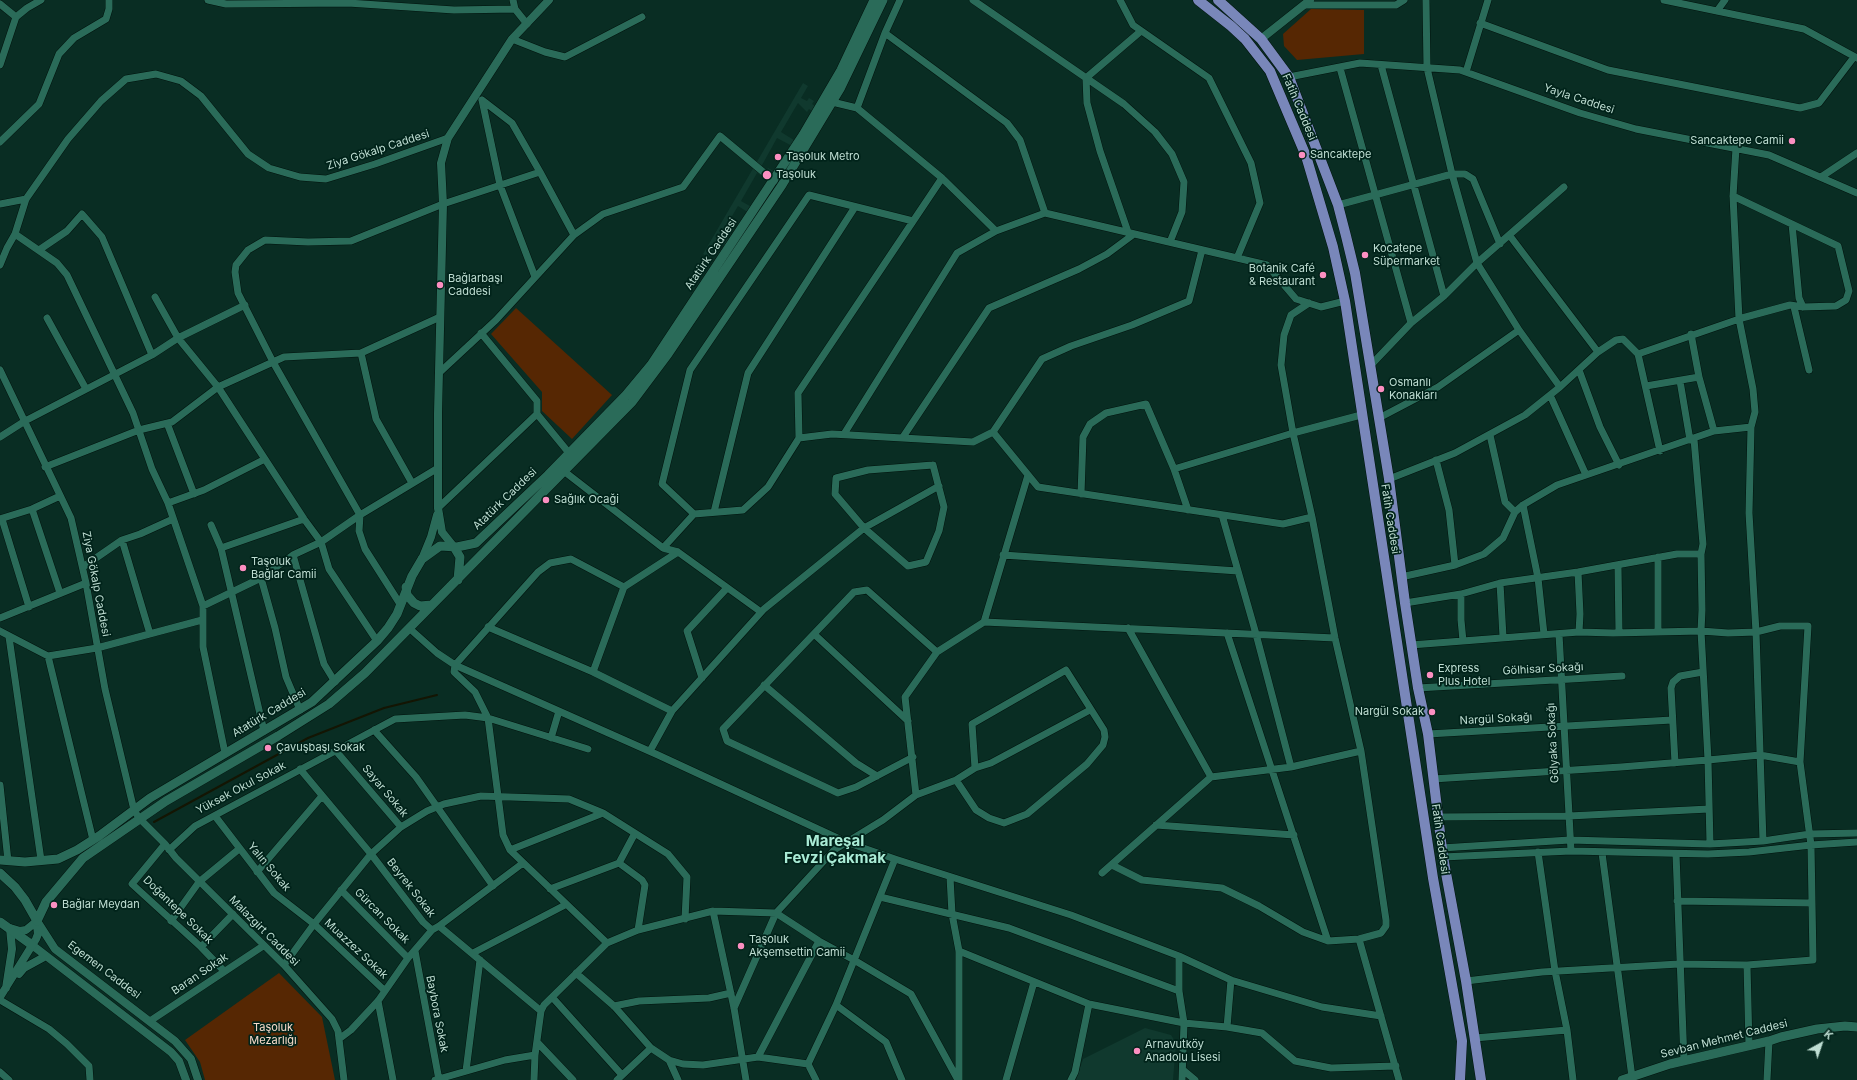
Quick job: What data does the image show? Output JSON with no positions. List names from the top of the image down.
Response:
{
  "streets": {
    "main road": [
      "Fatih Caddesi",
      "Atatürk Caddesi",
      "Egemen Caddesi",
      "Sevban Mehmet Caddesi"
    ],
    "street": [
      "Yayla Caddesi",
      "Ziya Gökalp Caddesi",
      "Gölhisar Sokağı",
      "Nargül Sokağı",
      "Gölyaka Sokağı",
      "Yüksek Okul Sokak",
      "Sayar Sokak",
      "Yalın Sokak",
      "Beyrek Sokak",
      "Doğantepe Sokak",
      "Gürcan Sokak",
      "Malazgirt Caddesi",
      "Muazzez Sokak",
      "Baran Sokak",
      "Baybora Sokak"
    ]
  },
  "crossings": [
    ["Yayla Caddesi", "Fatih Caddesi"],
    ["Fatih Caddesi", "Gölhisar Sokağı"],
    ["Fatih Caddesi", "Nargül Sokağı"],
    ["Ziya Gökalp Caddesi", "Atatürk Caddesi"],
    ["Ziya Gökalp Caddesi", "Malazgirt Caddesi"],
    ["Atatürk Caddesi", "Malazgirt Caddesi"],
    ["Atatürk Caddesi", "Egemen Caddesi"],
    ["Gölhisar Sokağı", "Gölyaka Sokağı"],
    ["Nargül Sokağı", "Gölyaka Sokağı"],
    ["Yüksek Okul Sokak", "Sayar Sokak"],
    ["Yüksek Okul Sokak", "Yalın Sokak"],
    ["Yüksek Okul Sokak", "Beyrek Sokak"],
    ["Yüksek Okul Sokak", "Doğantepe Sokak"],
    ["Yüksek Okul Sokak", "Malazgirt Caddesi"],
    ["Yalın Sokak", "Muazzez Sokak"],
    ["Doğantepe Sokak", "Malazgirt Caddesi"],
    ["Doğantepe Sokak", "Baran Sokak"],
    ["Malazgirt Caddesi", "Baran Sokak"],
    ["Egemen Caddesi", "Baran Sokak"]
  ],
  "districts": ["Mareşal Fevzi Çakmak"],
  "parks": ["Taşoluk Mezarlığı"],
  "places": [
    "Sancaktepe Camii",
    "Sancaktepe",
    "Taşoluk Metro",
    "Taşoluk",
    "Kocatepe Süpermarket",
    "Botanik Café & Restaurant",
    "Bağlarbaşı Caddesi",
    "Osmanlı Konakları",
    "Sağlık Ocaği",
    "Taşoluk Bağlar Camii",
    "Express Plus Hotel",
    "Nargül Sokak",
    "Çavuşbaşı Sokak",
    "Bağlar Meydan",
    "Taşoluk Akşemsettin Camii",
    "Arnavutköy Anadolu Lisesi"
  ],
  "north": "top right"
}
